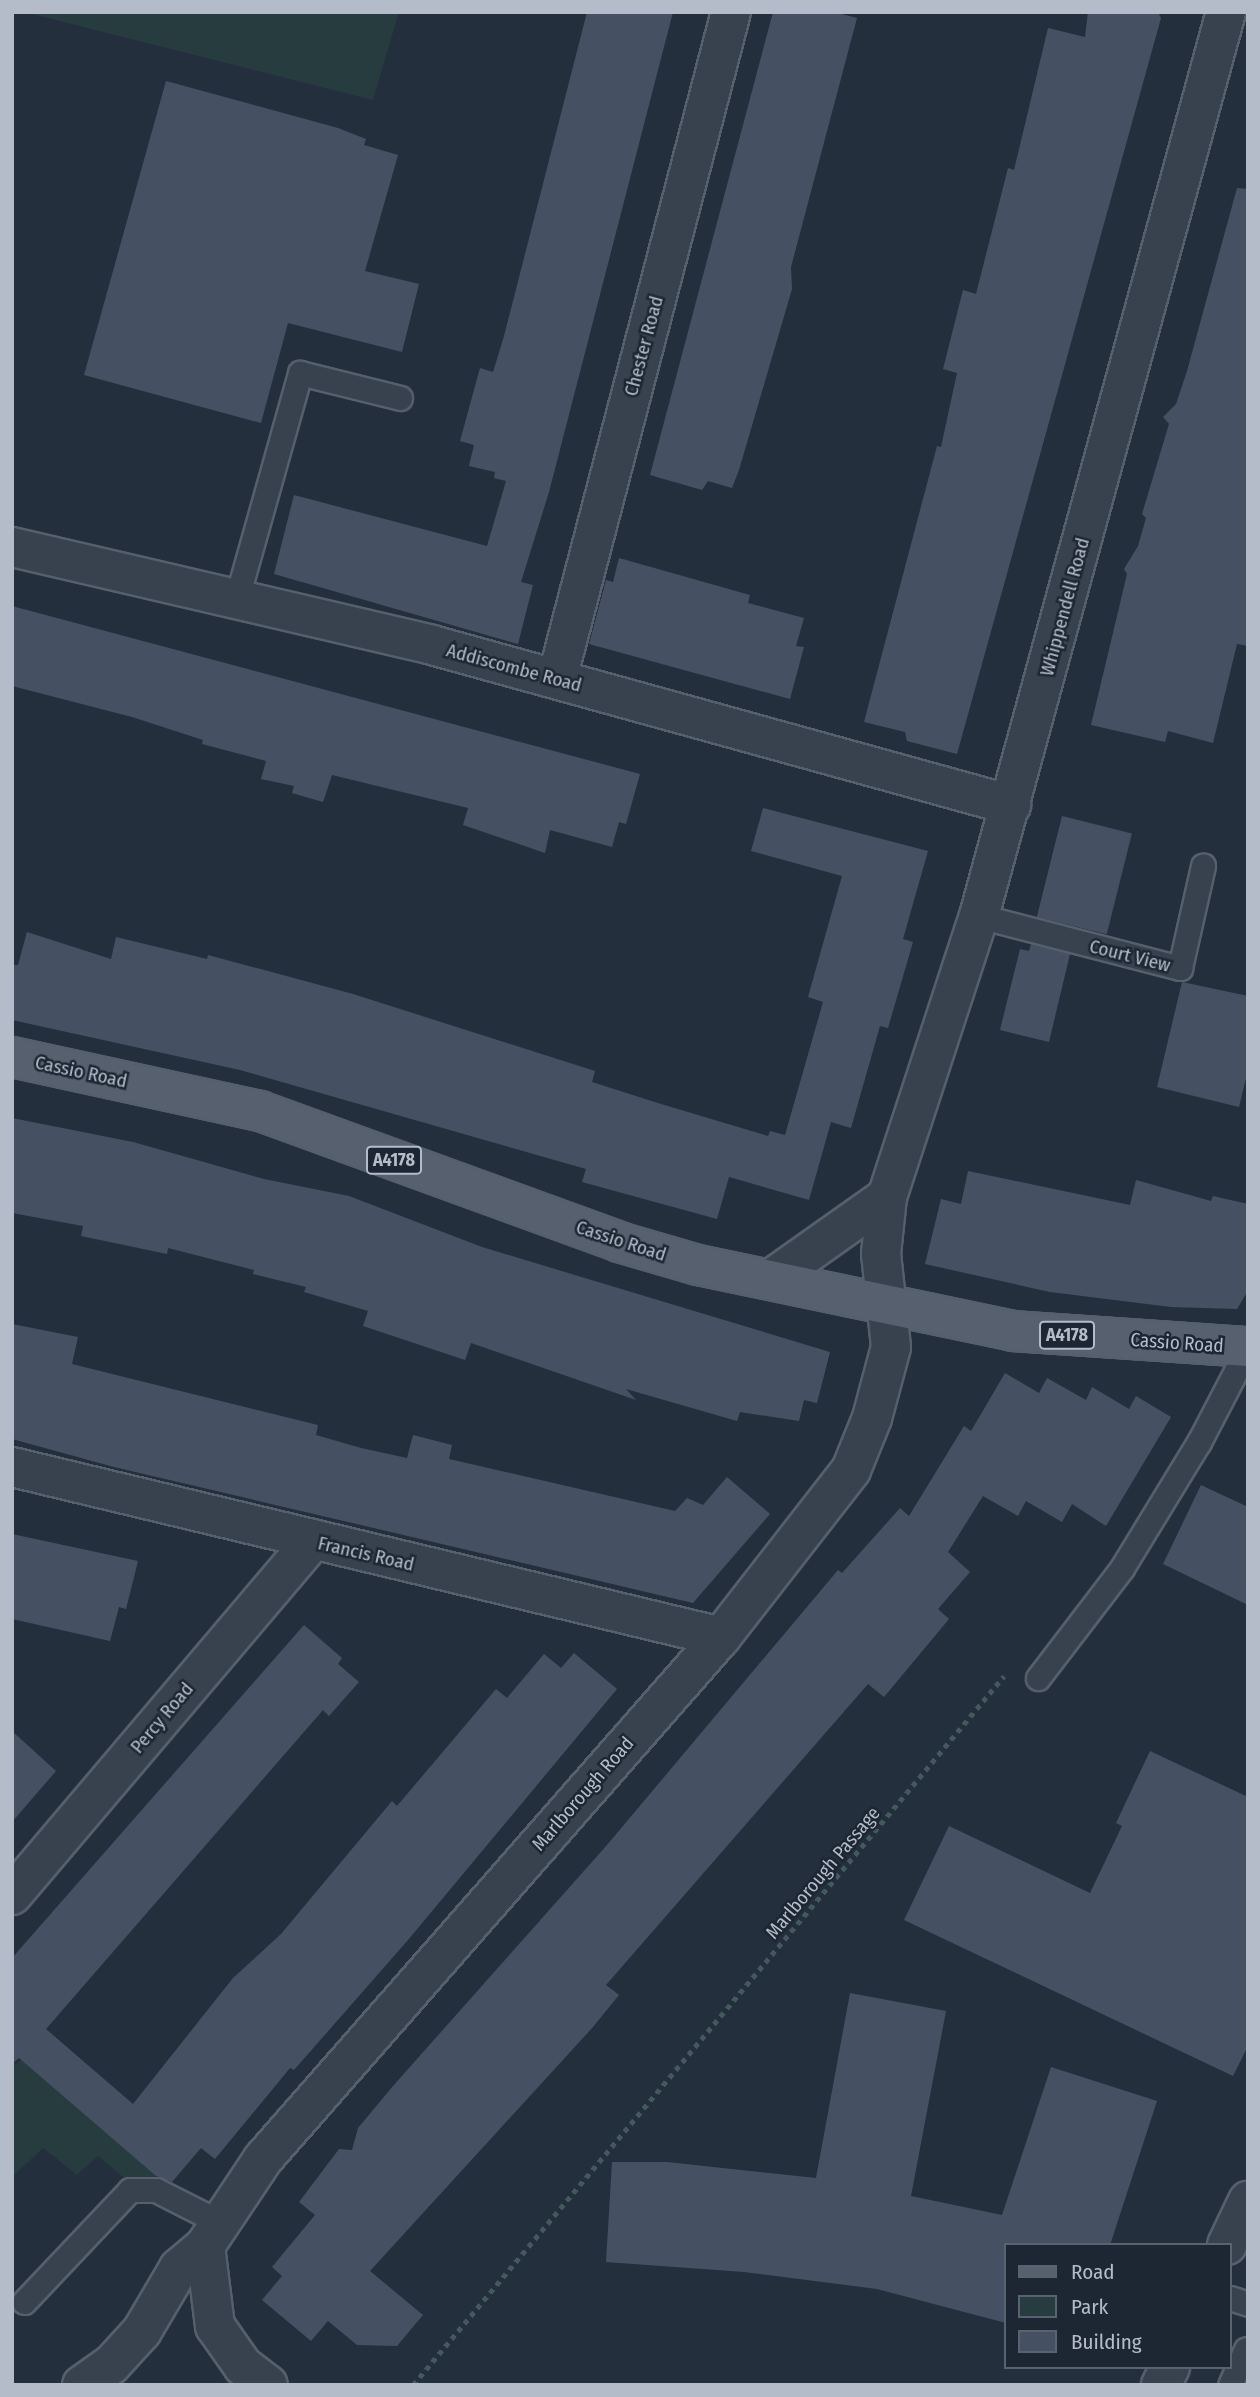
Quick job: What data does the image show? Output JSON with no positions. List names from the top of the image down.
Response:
{
  "streets": {
    "main road": ["Cassio Road", "A4178"],
    "street": [
      "Chester Road",
      "Whippendell Road",
      "Addiscombe Road",
      "Francis Road",
      "Percy Road",
      "Marlborough Road"
    ],
    "lane": ["Court View"],
    "path": ["Marlborough Passage"]
  },
  "crossings": [
    ["Chester Road", "Addiscombe Road"],
    ["Whippendell Road", "Addiscombe Road"],
    ["Whippendell Road", "Court View"],
    ["Whippendell Road", "Cassio Road"],
    ["Whippendell Road", "Marlborough Road"],
    ["Cassio Road", "Marlborough Road"],
    ["Francis Road", "Percy Road"],
    ["Francis Road", "Marlborough Road"]
  ],
  "legend": ["Road", "Park", "Building"]
}
